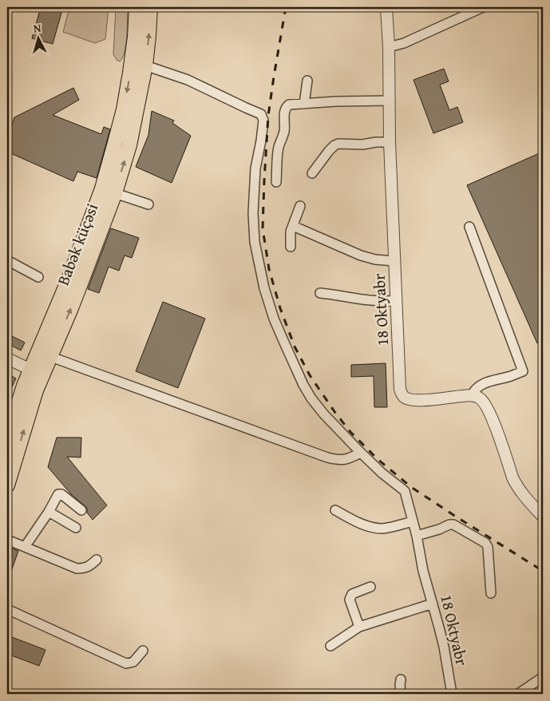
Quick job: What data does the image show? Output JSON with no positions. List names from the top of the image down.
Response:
{
  "streets": {
    "main road": ["Babək küçəsi"],
    "street": ["18 Oktyabr"]
  },
  "crossings": [
    ["Babək küçəsi", "18 Oktyabr"]
  ],
  "north": "top"
}
